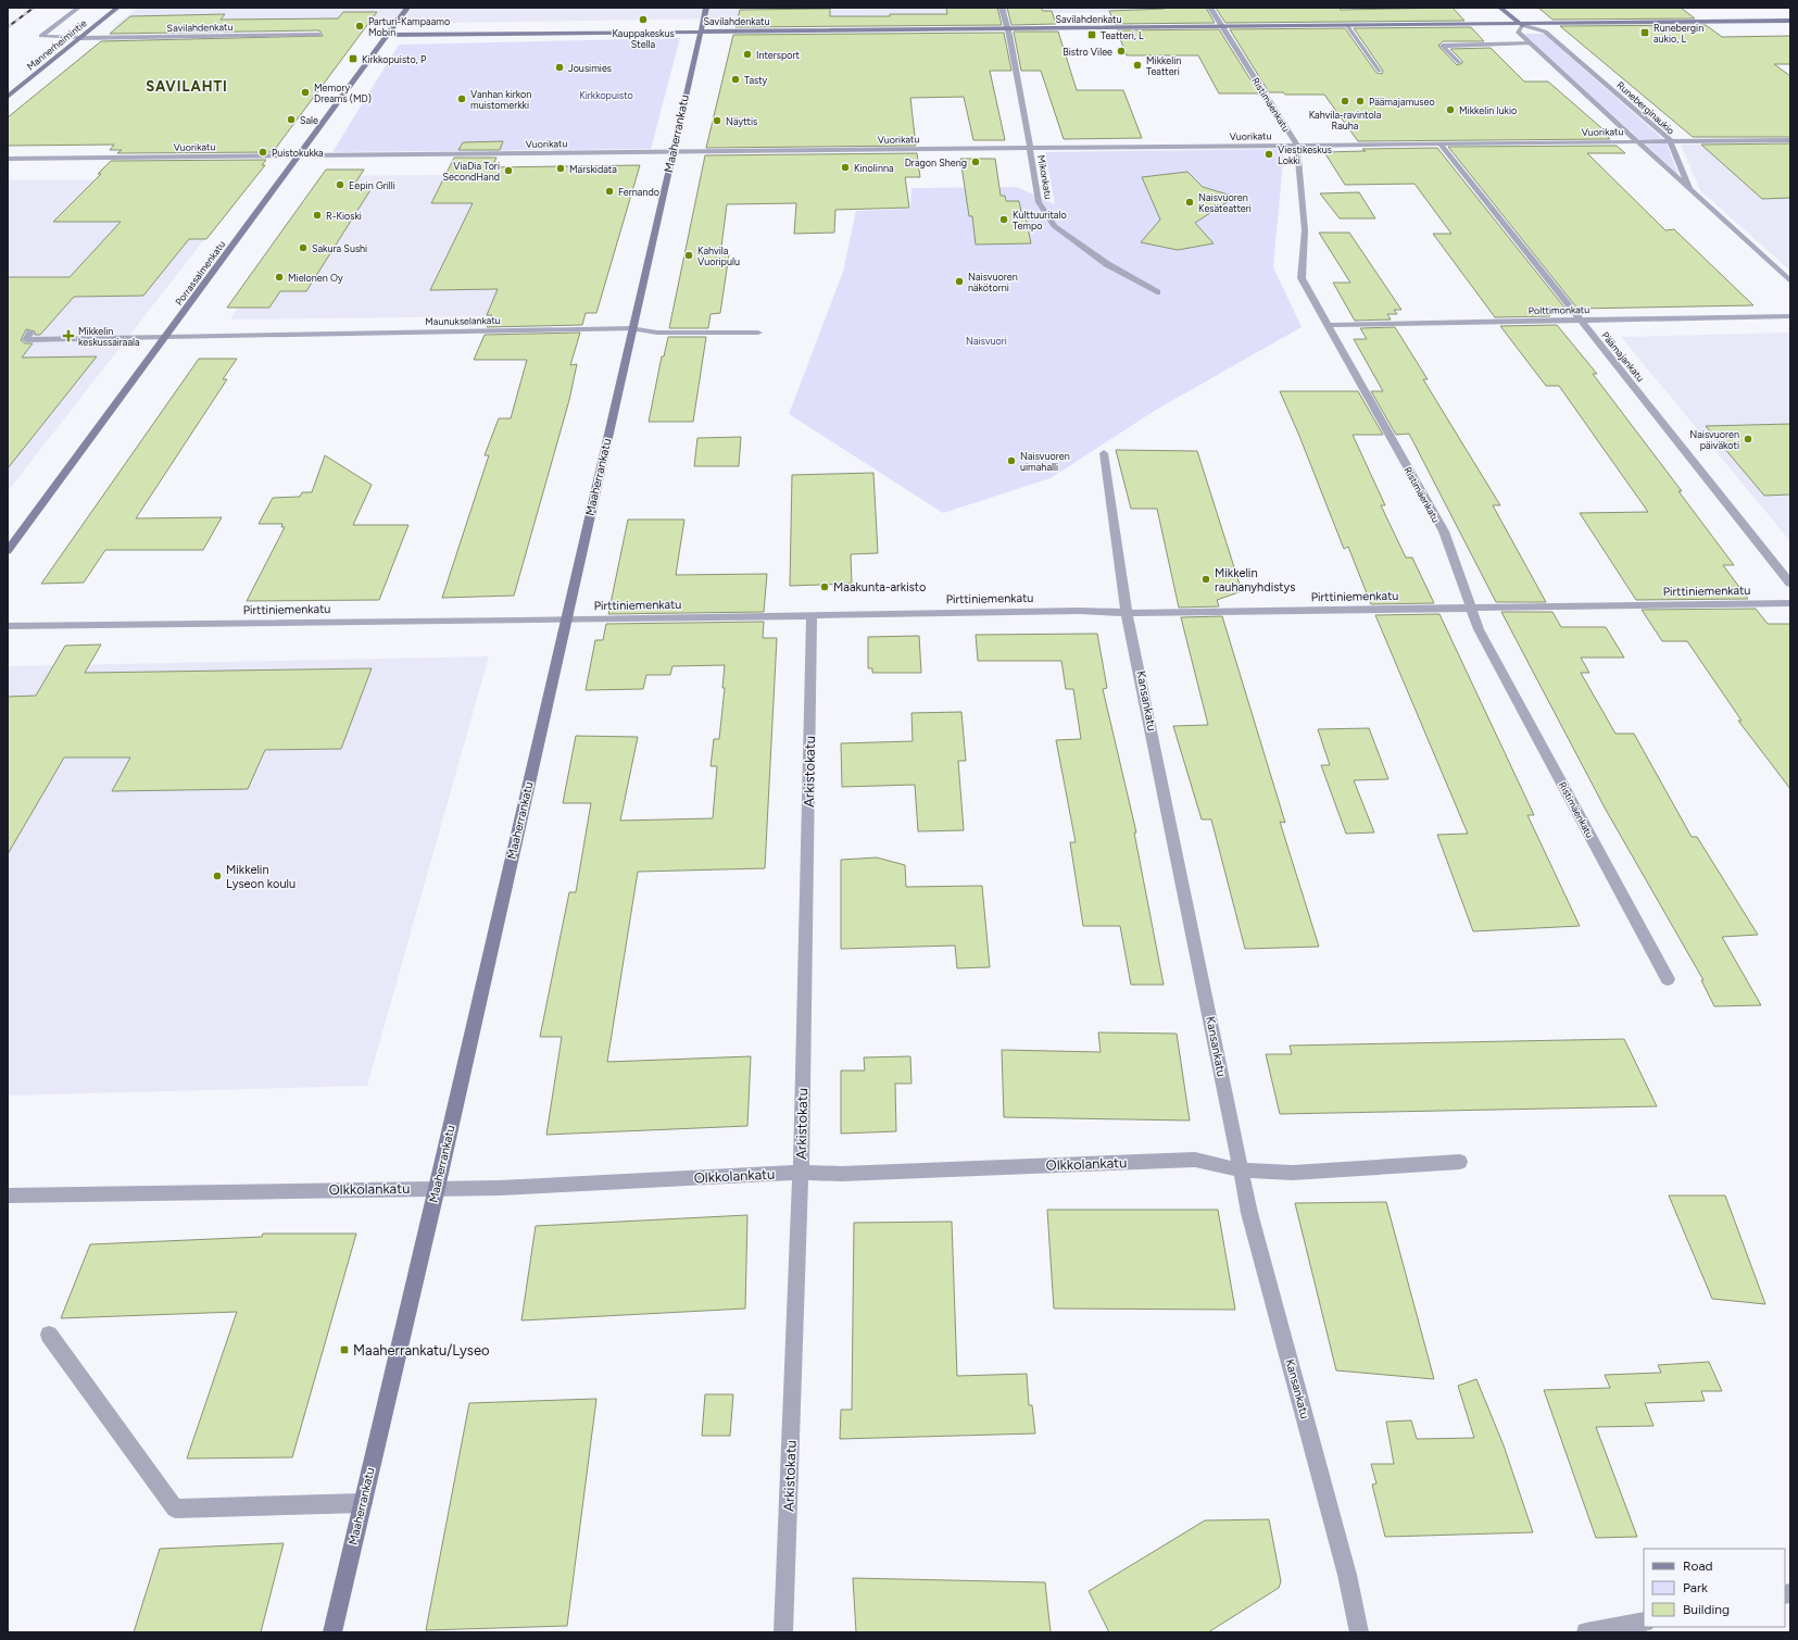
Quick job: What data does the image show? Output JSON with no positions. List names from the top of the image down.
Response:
{
  "streets": {
    "main road": [
      "Savilahdenkatu",
      "Mannerheimintie",
      "Maaherrankatu",
      "Porrassalmenkatu"
    ],
    "street": [
      "Ristimäenkatu",
      "Runeberginaukio",
      "Vuorikatu",
      "Mikonkatu",
      "Polttimonkatu",
      "Maunukselankatu",
      "Päämajankatu",
      "Pirttiniemenkatu",
      "Kansankatu",
      "Arkistokatu",
      "Olkkolankatu"
    ]
  },
  "crossings": [
    ["Savilahdenkatu", "Mannerheimintie"],
    ["Savilahdenkatu", "Ristimäenkatu"],
    ["Savilahdenkatu", "Runeberginaukio"],
    ["Savilahdenkatu", "Maaherrankatu"],
    ["Savilahdenkatu", "Mikonkatu"],
    ["Savilahdenkatu", "Porrassalmenkatu"],
    ["Ristimäenkatu", "Vuorikatu"],
    ["Ristimäenkatu", "Polttimonkatu"],
    ["Ristimäenkatu", "Pirttiniemenkatu"],
    ["Runeberginaukio", "Vuorikatu"],
    ["Vuorikatu", "Maaherrankatu"],
    ["Vuorikatu", "Mikonkatu"],
    ["Vuorikatu", "Porrassalmenkatu"],
    ["Vuorikatu", "Päämajankatu"],
    ["Maaherrankatu", "Maunukselankatu"],
    ["Maaherrankatu", "Pirttiniemenkatu"],
    ["Maaherrankatu", "Olkkolankatu"],
    ["Porrassalmenkatu", "Maunukselankatu"],
    ["Polttimonkatu", "Päämajankatu"],
    ["Pirttiniemenkatu", "Kansankatu"],
    ["Pirttiniemenkatu", "Arkistokatu"],
    ["Kansankatu", "Olkkolankatu"],
    ["Arkistokatu", "Olkkolankatu"]
  ],
  "districts": ["SAVILAHTI"],
  "parks": ["Kirkkopuisto", "Naisvuori"],
  "places": {
    "other": [
      "Kauppakeskus Stella",
      "Parturi-Kampaamo Mobin",
      "Bistro Vilee",
      "Intersport",
      "Mikkelin Teatteri",
      "Jousimies",
      "Tasty",
      "Memory Dreams (MD)",
      "Vanhan kirkon muistomerkki",
      "Kahvila-ravintola Rauha",
      "Päämajamuseo",
      "Mikkelin lukio",
      "Sale",
      "Näyttis",
      "Puistokukka",
      "Viestikeskus Lokki",
      "Dragon Sheng",
      "Kinolinna",
      "Marskidata",
      "ViaDia Tori SecondHand",
      "Eepin Grilli",
      "Fernando",
      "Naisvuoren Kesäteatteri",
      "R-Kioski",
      "Kulttuuritalo Tempo",
      "Sakura Sushi",
      "Kahvila Vuoripulu",
      "Mielonen Oy",
      "Naisvuoren näkötorni",
      "Naisvuoren päiväkoti",
      "Naisvuoren uimahalli",
      "Mikkelin rauhanyhdistys",
      "Maakunta-arkisto",
      "Mikkelin Lyseon koulu"
    ],
    "transit": [
      "Runebergin aukio, L",
      "Teatteri, L",
      "Kirkkopuisto, P",
      "Maaherrankatu/Lyseo"
    ],
    "health": ["Mikkelin keskussairaala"]
  },
  "legend": ["Road", "Park", "Building"]
}
